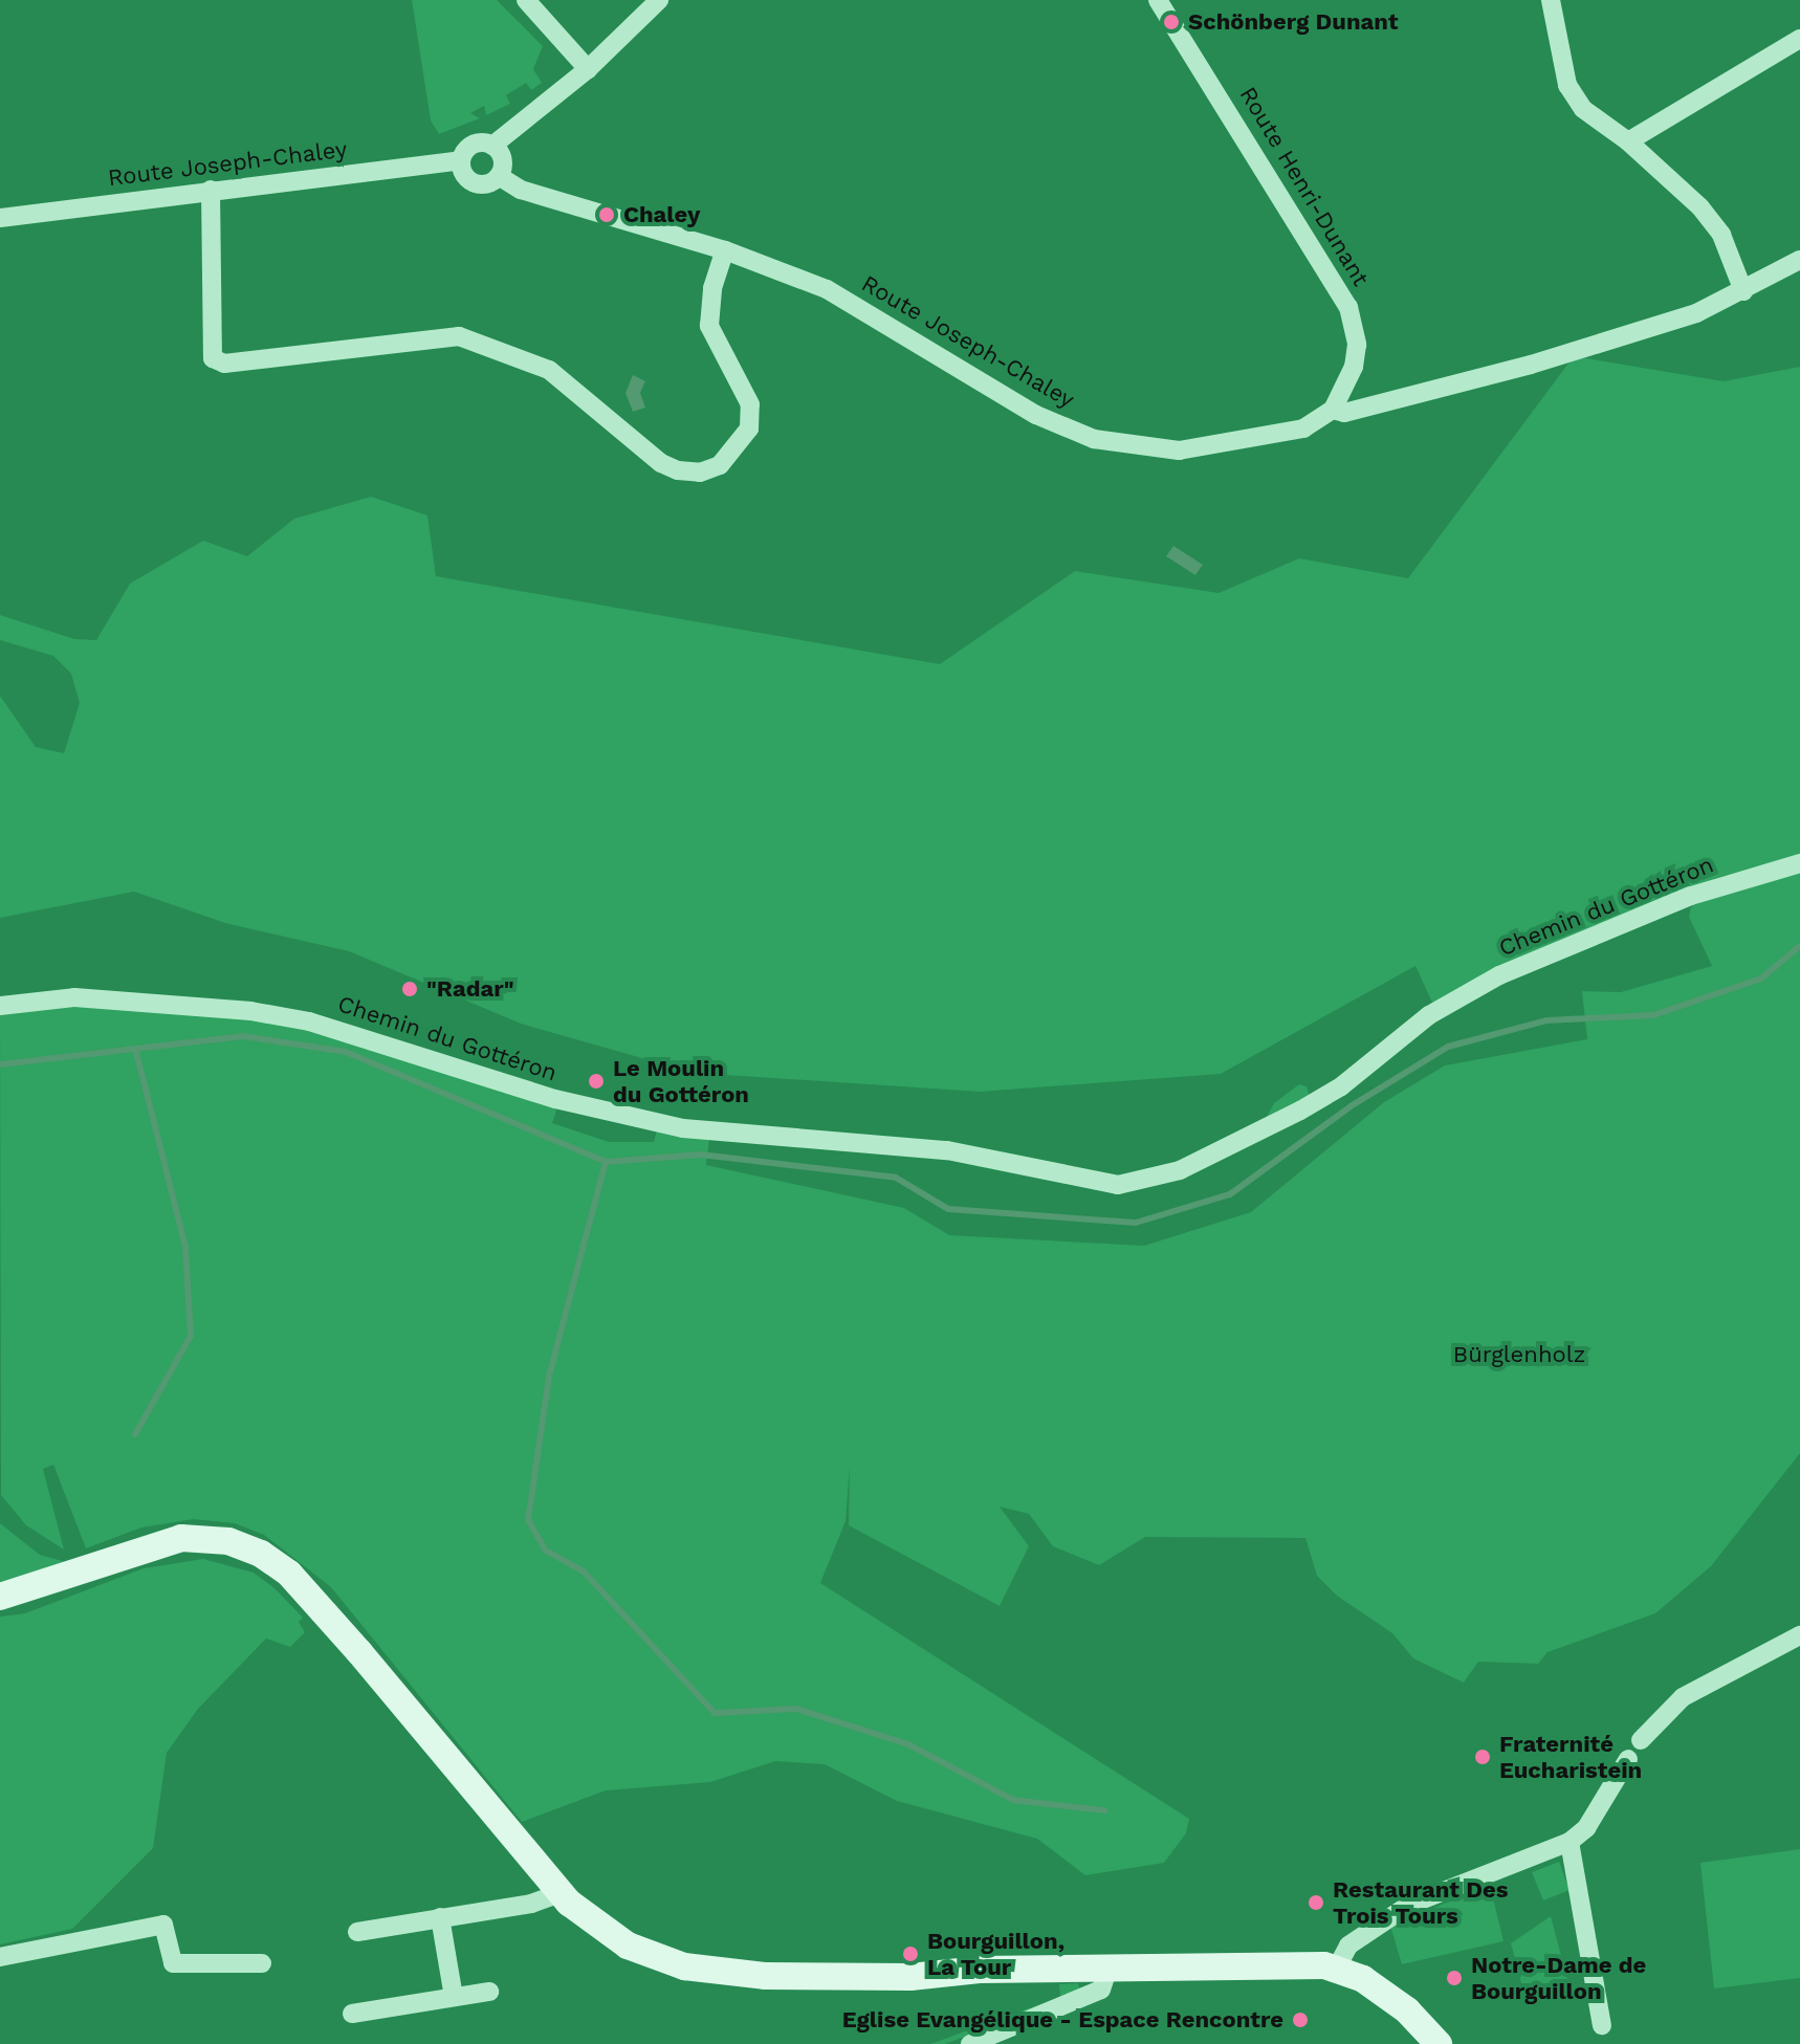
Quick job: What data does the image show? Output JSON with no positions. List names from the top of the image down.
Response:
{
  "streets": {
    "street": ["Route Joseph-Chaley", "Route Henri-Dunant", "Chemin du Gottéron"]
  },
  "crossings": [
    ["Route Joseph-Chaley", "Route Henri-Dunant"]
  ],
  "parks": ["Bürglenholz"],
  "places": [
    "Schönberg Dunant",
    "Chaley",
    "\"Radar\"",
    "Le Moulin du Gottéron",
    "Fraternité Eucharistein",
    "Restaurant Des Trois Tours",
    "Bourguillon, La Tour",
    "Notre-Dame de Bourguillon",
    "Eglise Evangélique - Espace Rencontre"
  ]
}
